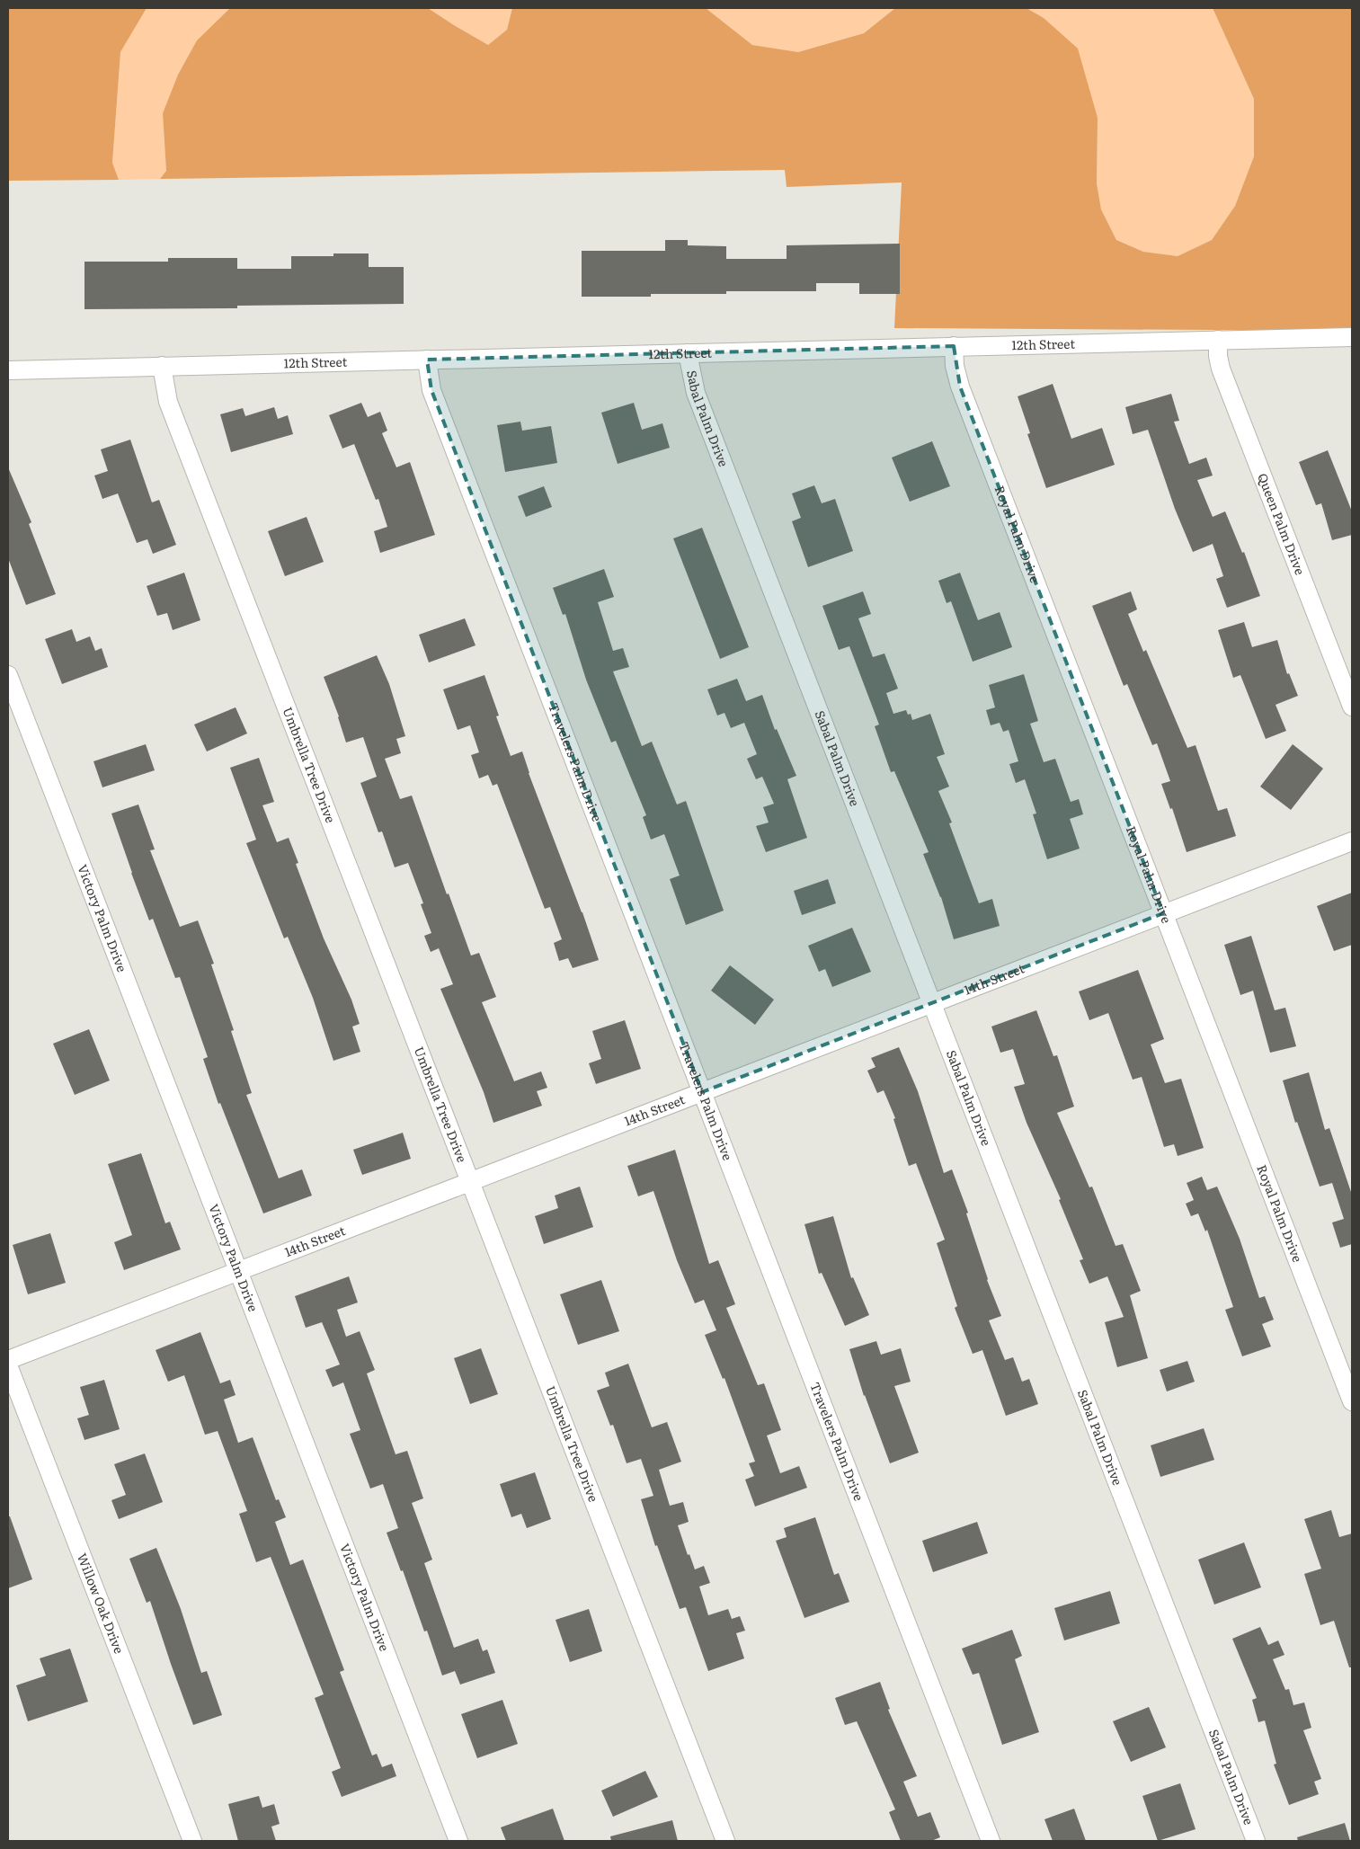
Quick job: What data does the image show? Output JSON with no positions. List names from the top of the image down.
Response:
{
  "streets": {
    "street": [
      "12th Street",
      "Sabal Palm Drive",
      "Queen Palm Drive",
      "Royal Palm Drive",
      "Travelers Palm Drive",
      "Umbrella Tree Drive",
      "Victory Palm Drive",
      "14th Street",
      "Willow Oak Drive"
    ]
  },
  "crossings": [
    ["12th Street", "Sabal Palm Drive"],
    ["12th Street", "Queen Palm Drive"],
    ["12th Street", "Royal Palm Drive"],
    ["12th Street", "Travelers Palm Drive"],
    ["12th Street", "Umbrella Tree Drive"],
    ["Sabal Palm Drive", "14th Street"],
    ["Royal Palm Drive", "14th Street"],
    ["Travelers Palm Drive", "14th Street"],
    ["Umbrella Tree Drive", "14th Street"],
    ["Victory Palm Drive", "14th Street"]
  ]
}
